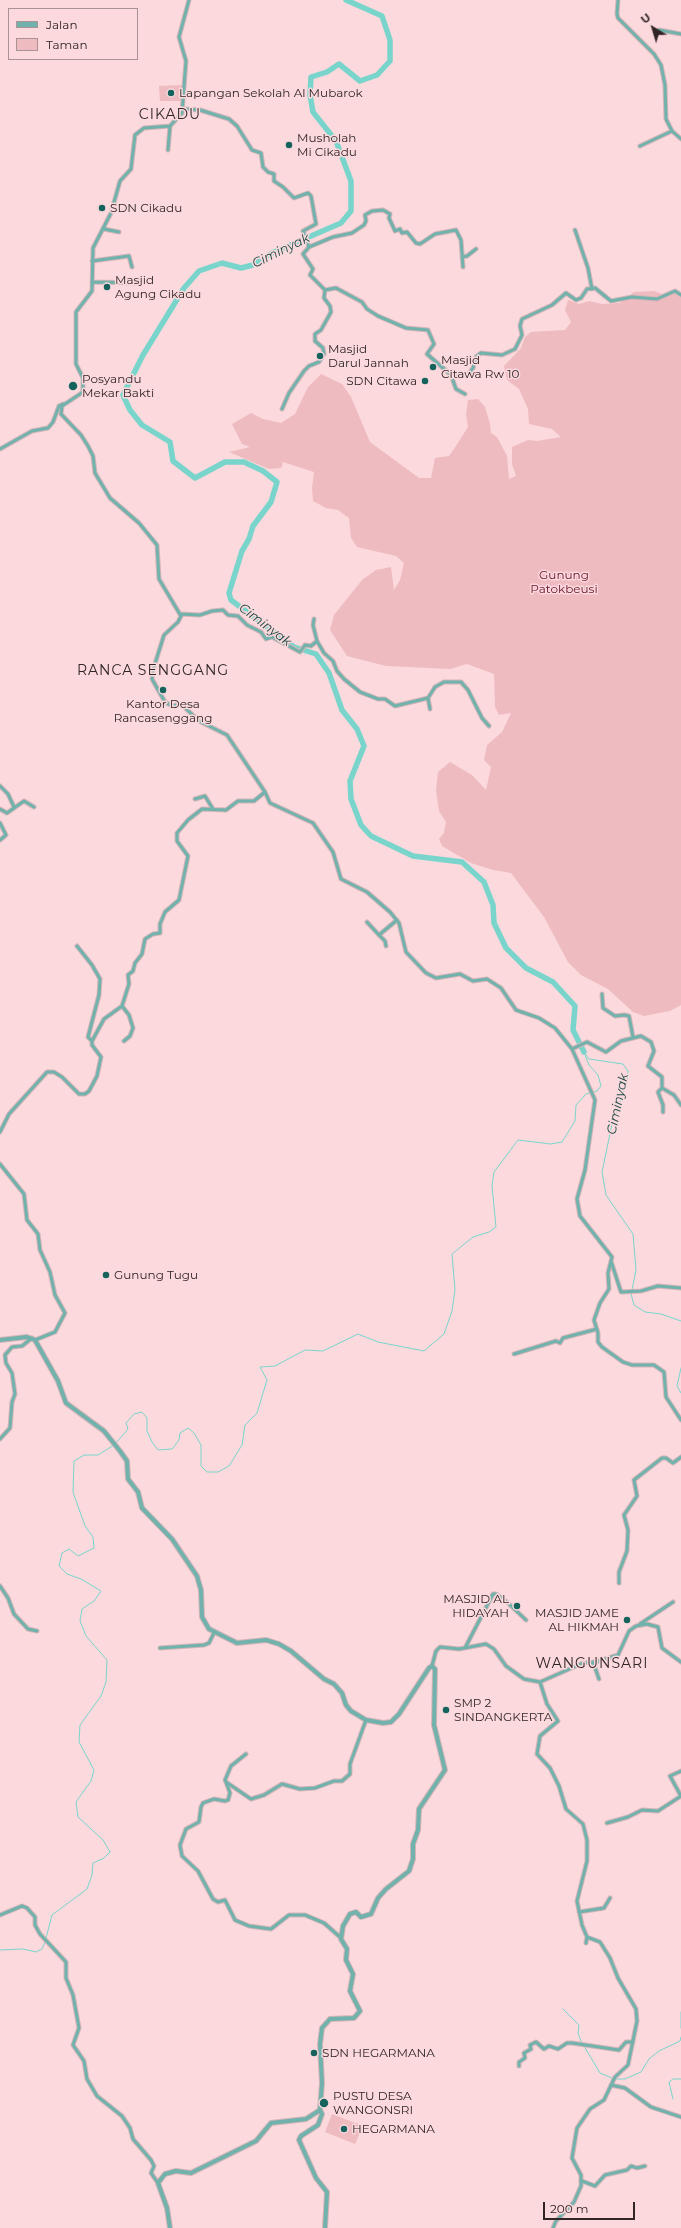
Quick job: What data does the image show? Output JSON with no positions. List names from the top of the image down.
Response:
{
  "districts": ["CIKADU", "RANCA SENGGANG", "WANGUNSARI"],
  "water": ["Ciminyak"],
  "parks": ["Gunung Patokbeusi"],
  "places": [
    "Lapangan Sekolah Al Mubarok",
    "Musholah Mi Cikadu",
    "SDN Cikadu",
    "Masjid Agung Cikadu",
    "Masjid Darul Jannah",
    "Masjid Citawa Rw 10",
    "SDN Citawa",
    "Posyandu Mekar Bakti",
    "Kantor Desa Rancasenggang",
    "Gunung Tugu",
    "MASJID AL HIDAYAH",
    "MASJID JAME AL HIKMAH",
    "SMP 2 SINDANGKERTA",
    "SDN HEGARMANA",
    "PUSTU DESA WANGONSRI",
    "HEGARMANA"
  ],
  "legend": ["Jalan", "Taman"],
  "scale_bar": "200 m",
  "north": "top left"
}
